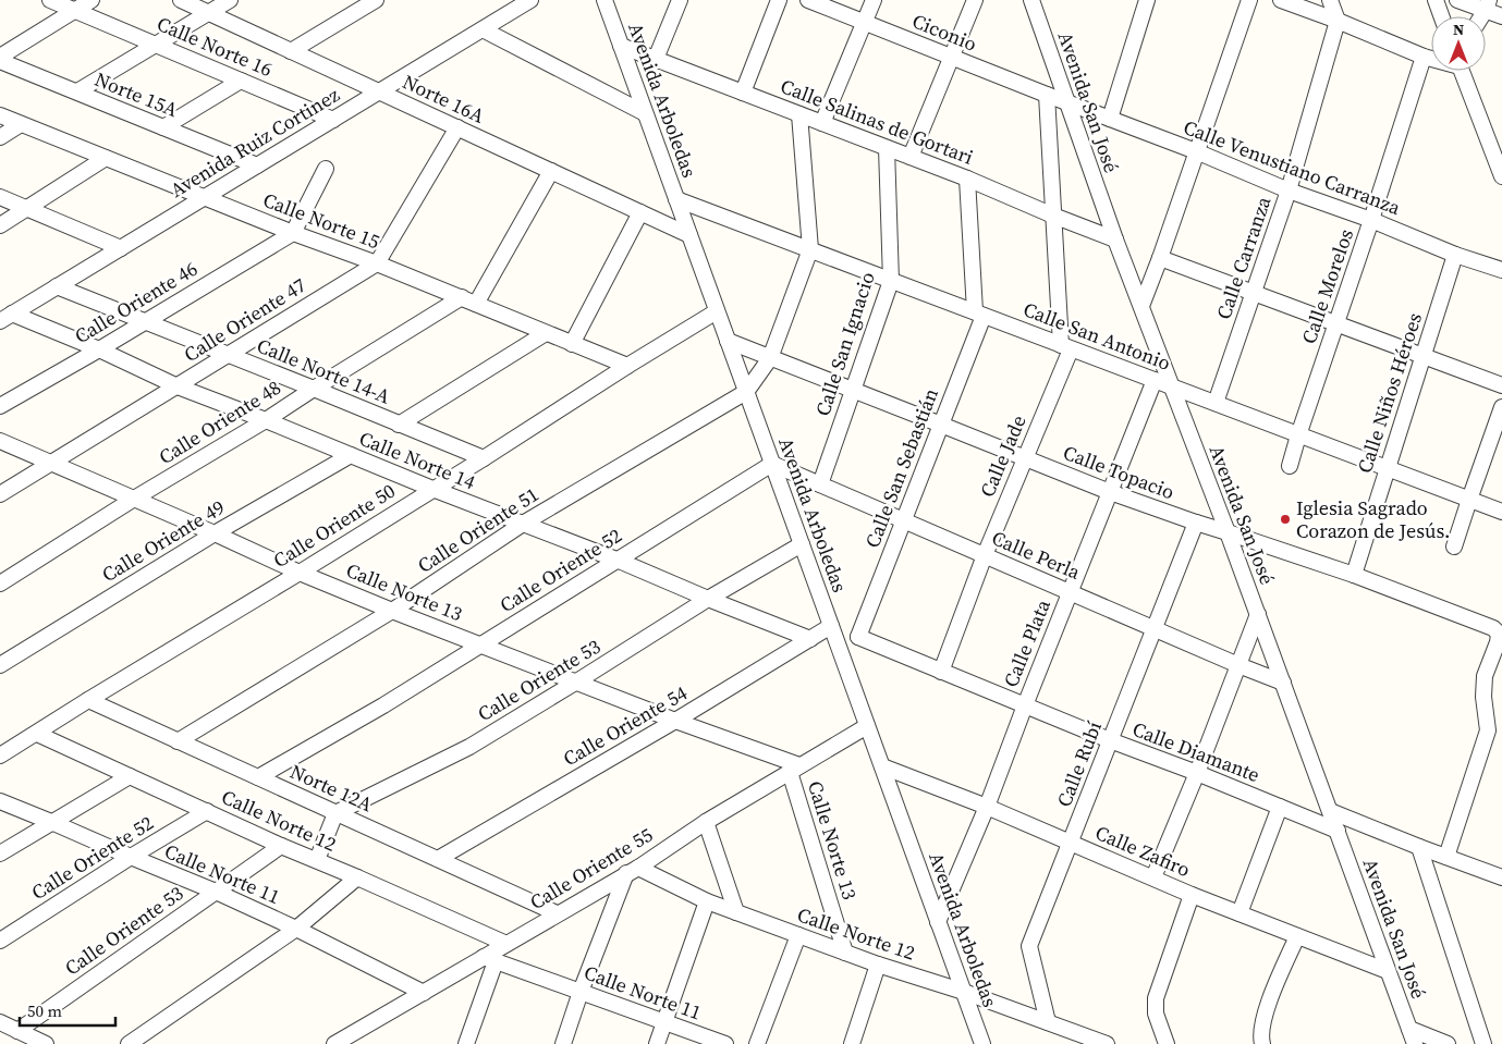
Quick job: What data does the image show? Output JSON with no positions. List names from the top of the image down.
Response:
{
  "streets": {
    "street": [
      "Ciconio",
      "Calle Norte 16",
      "Norte 15A",
      "Norte 16A",
      "Avenida Arboledas",
      "Avenida San José",
      "Calle Salinas de Gortari",
      "Avenida Ruiz Cortinez",
      "Calle Venustiano Carranza",
      "Calle Norte 15",
      "Calle Carranza",
      "Calle Morelos",
      "Calle Oriente 46",
      "Calle Oriente 47",
      "Calle San Antonio",
      "Calle San Ignacio",
      "Calle Norte 14-A",
      "Calle Niños Héroes",
      "Calle Oriente 48",
      "Calle Jade",
      "Calle Norte 14",
      "Calle San Sebastián",
      "Calle Topacio",
      "Calle Oriente 50",
      "Calle Oriente 51",
      "Calle Oriente 49",
      "Calle Perla",
      "Calle Oriente 52",
      "Calle Norte 13",
      "Calle Plata",
      "Calle Oriente 53",
      "Calle Oriente 54",
      "Calle Diamante",
      "Calle Rubí",
      "Norte 12A",
      "Calle Norte 12",
      "Calle Zafiro",
      "Calle Oriente 55",
      "Calle Norte 11"
    ]
  },
  "crossings": [
    ["Ciconio", "Avenida San José"],
    ["Ciconio", "Calle Venustiano Carranza"],
    ["Ciconio", "Calle Jade"],
    ["Calle Norte 16", "Avenida Ruiz Cortinez"],
    ["Norte 15A", "Avenida Ruiz Cortinez"],
    ["Norte 16A", "Avenida Arboledas"],
    ["Norte 16A", "Avenida Ruiz Cortinez"],
    ["Norte 16A", "Calle Oriente 47"],
    ["Avenida Arboledas", "Calle Salinas de Gortari"],
    ["Avenida Arboledas", "Calle San Antonio"],
    ["Avenida Arboledas", "Calle Topacio"],
    ["Avenida Arboledas", "Calle Oriente 50"],
    ["Avenida Arboledas", "Calle Oriente 51"],
    ["Avenida Arboledas", "Calle Perla"],
    ["Avenida Arboledas", "Calle Oriente 52"],
    ["Avenida Arboledas", "Calle Plata"],
    ["Avenida Arboledas", "Calle Oriente 53"],
    ["Avenida Arboledas", "Calle Oriente 54"],
    ["Avenida Arboledas", "Calle Norte 12"],
    ["Avenida Arboledas", "Calle Zafiro"],
    ["Avenida Arboledas", "Calle Oriente 55"],
    ["Avenida San José", "Calle Salinas de Gortari"],
    ["Avenida San José", "Calle Venustiano Carranza"],
    ["Avenida San José", "Calle San Antonio"],
    ["Avenida San José", "Calle Topacio"],
    ["Avenida San José", "Calle Perla"],
    ["Avenida San José", "Calle Diamante"],
    ["Avenida San José", "Calle Zafiro"],
    ["Calle Salinas de Gortari", "Calle San Ignacio"],
    ["Calle Salinas de Gortari", "Calle Jade"],
    ["Calle Salinas de Gortari", "Calle San Sebastián"],
    ["Avenida Ruiz Cortinez", "Calle Norte 15"],
    ["Avenida Ruiz Cortinez", "Calle Norte 14-A"],
    ["Avenida Ruiz Cortinez", "Calle Norte 14"],
    ["Calle Venustiano Carranza", "Calle Carranza"],
    ["Calle Venustiano Carranza", "Calle Morelos"],
    ["Calle Venustiano Carranza", "Calle Niños Héroes"],
    ["Calle Norte 15", "Calle Oriente 46"],
    ["Calle Norte 15", "Calle Oriente 47"],
    ["Calle Norte 15", "Calle Oriente 48"],
    ["Calle Norte 15", "Calle Oriente 50"],
    ["Calle Carranza", "Calle San Antonio"],
    ["Calle Morelos", "Calle San Antonio"],
    ["Calle Oriente 46", "Calle Norte 14-A"],
    ["Calle Oriente 46", "Calle Norte 14"],
    ["Calle Oriente 47", "Calle Norte 14-A"],
    ["Calle Oriente 47", "Calle Norte 14"],
    ["Calle Oriente 47", "Calle Norte 13"],
    ["Calle San Antonio", "Calle San Ignacio"],
    ["Calle San Antonio", "Calle Niños Héroes"],
    ["Calle San Antonio", "Calle Jade"],
    ["Calle San Antonio", "Calle San Sebastián"],
    ["Calle San Antonio", "Calle Plata"],
    ["Calle San Ignacio", "Calle Topacio"],
    ["Calle San Ignacio", "Calle Perla"],
    ["Calle Norte 14-A", "Calle Oriente 48"],
    ["Calle Norte 14-A", "Calle Oriente 50"],
    ["Calle Niños Héroes", "Calle Topacio"],
    ["Calle Oriente 48", "Calle Norte 14"],
    ["Calle Oriente 48", "Calle Norte 13"],
    ["Calle Jade", "Calle Topacio"],
    ["Calle Jade", "Calle Perla"],
    ["Calle Jade", "Calle Diamante"],
    ["Calle Norte 14", "Calle Oriente 50"],
    ["Calle Norte 14", "Calle Oriente 51"],
    ["Calle Norte 14", "Calle Oriente 49"],
    ["Calle Norte 14", "Calle Oriente 52"],
    ["Calle Norte 14", "Calle Oriente 53"],
    ["Calle Norte 14", "Calle Oriente 54"],
    ["Calle San Sebastián", "Calle Topacio"],
    ["Calle San Sebastián", "Calle Perla"],
    ["Calle San Sebastián", "Calle Diamante"],
    ["Calle Topacio", "Calle Plata"],
    ["Calle Topacio", "Calle Rubí"],
    ["Calle Oriente 50", "Calle Norte 13"],
    ["Calle Oriente 50", "Norte 12A"],
    ["Calle Oriente 50", "Calle Norte 12"],
    ["Calle Oriente 51", "Calle Norte 13"],
    ["Calle Oriente 51", "Norte 12A"],
    ["Calle Oriente 49", "Calle Norte 13"],
    ["Calle Perla", "Calle Oriente 52"],
    ["Calle Perla", "Calle Plata"],
    ["Calle Perla", "Calle Rubí"],
    ["Calle Oriente 52", "Calle Norte 13"],
    ["Calle Oriente 52", "Norte 12A"],
    ["Calle Oriente 52", "Calle Norte 12"],
    ["Calle Oriente 52", "Calle Norte 11"],
    ["Calle Norte 13", "Calle Oriente 53"],
    ["Calle Norte 13", "Calle Oriente 54"],
    ["Calle Norte 13", "Calle Norte 12"],
    ["Calle Norte 13", "Calle Oriente 55"],
    ["Calle Plata", "Calle Diamante"],
    ["Calle Plata", "Calle Zafiro"],
    ["Calle Oriente 53", "Norte 12A"],
    ["Calle Oriente 53", "Calle Norte 12"],
    ["Calle Oriente 53", "Calle Norte 11"],
    ["Calle Oriente 54", "Norte 12A"],
    ["Calle Diamante", "Calle Rubí"],
    ["Calle Rubí", "Calle Norte 12"],
    ["Calle Rubí", "Calle Zafiro"],
    ["Norte 12A", "Calle Oriente 55"],
    ["Calle Norte 12", "Calle Oriente 55"],
    ["Calle Oriente 55", "Calle Norte 11"]
  ],
  "places": ["Iglesia Sagrado Corazon de Jesús."],
  "scale_bar": "50 m",
  "north": "top"
}
